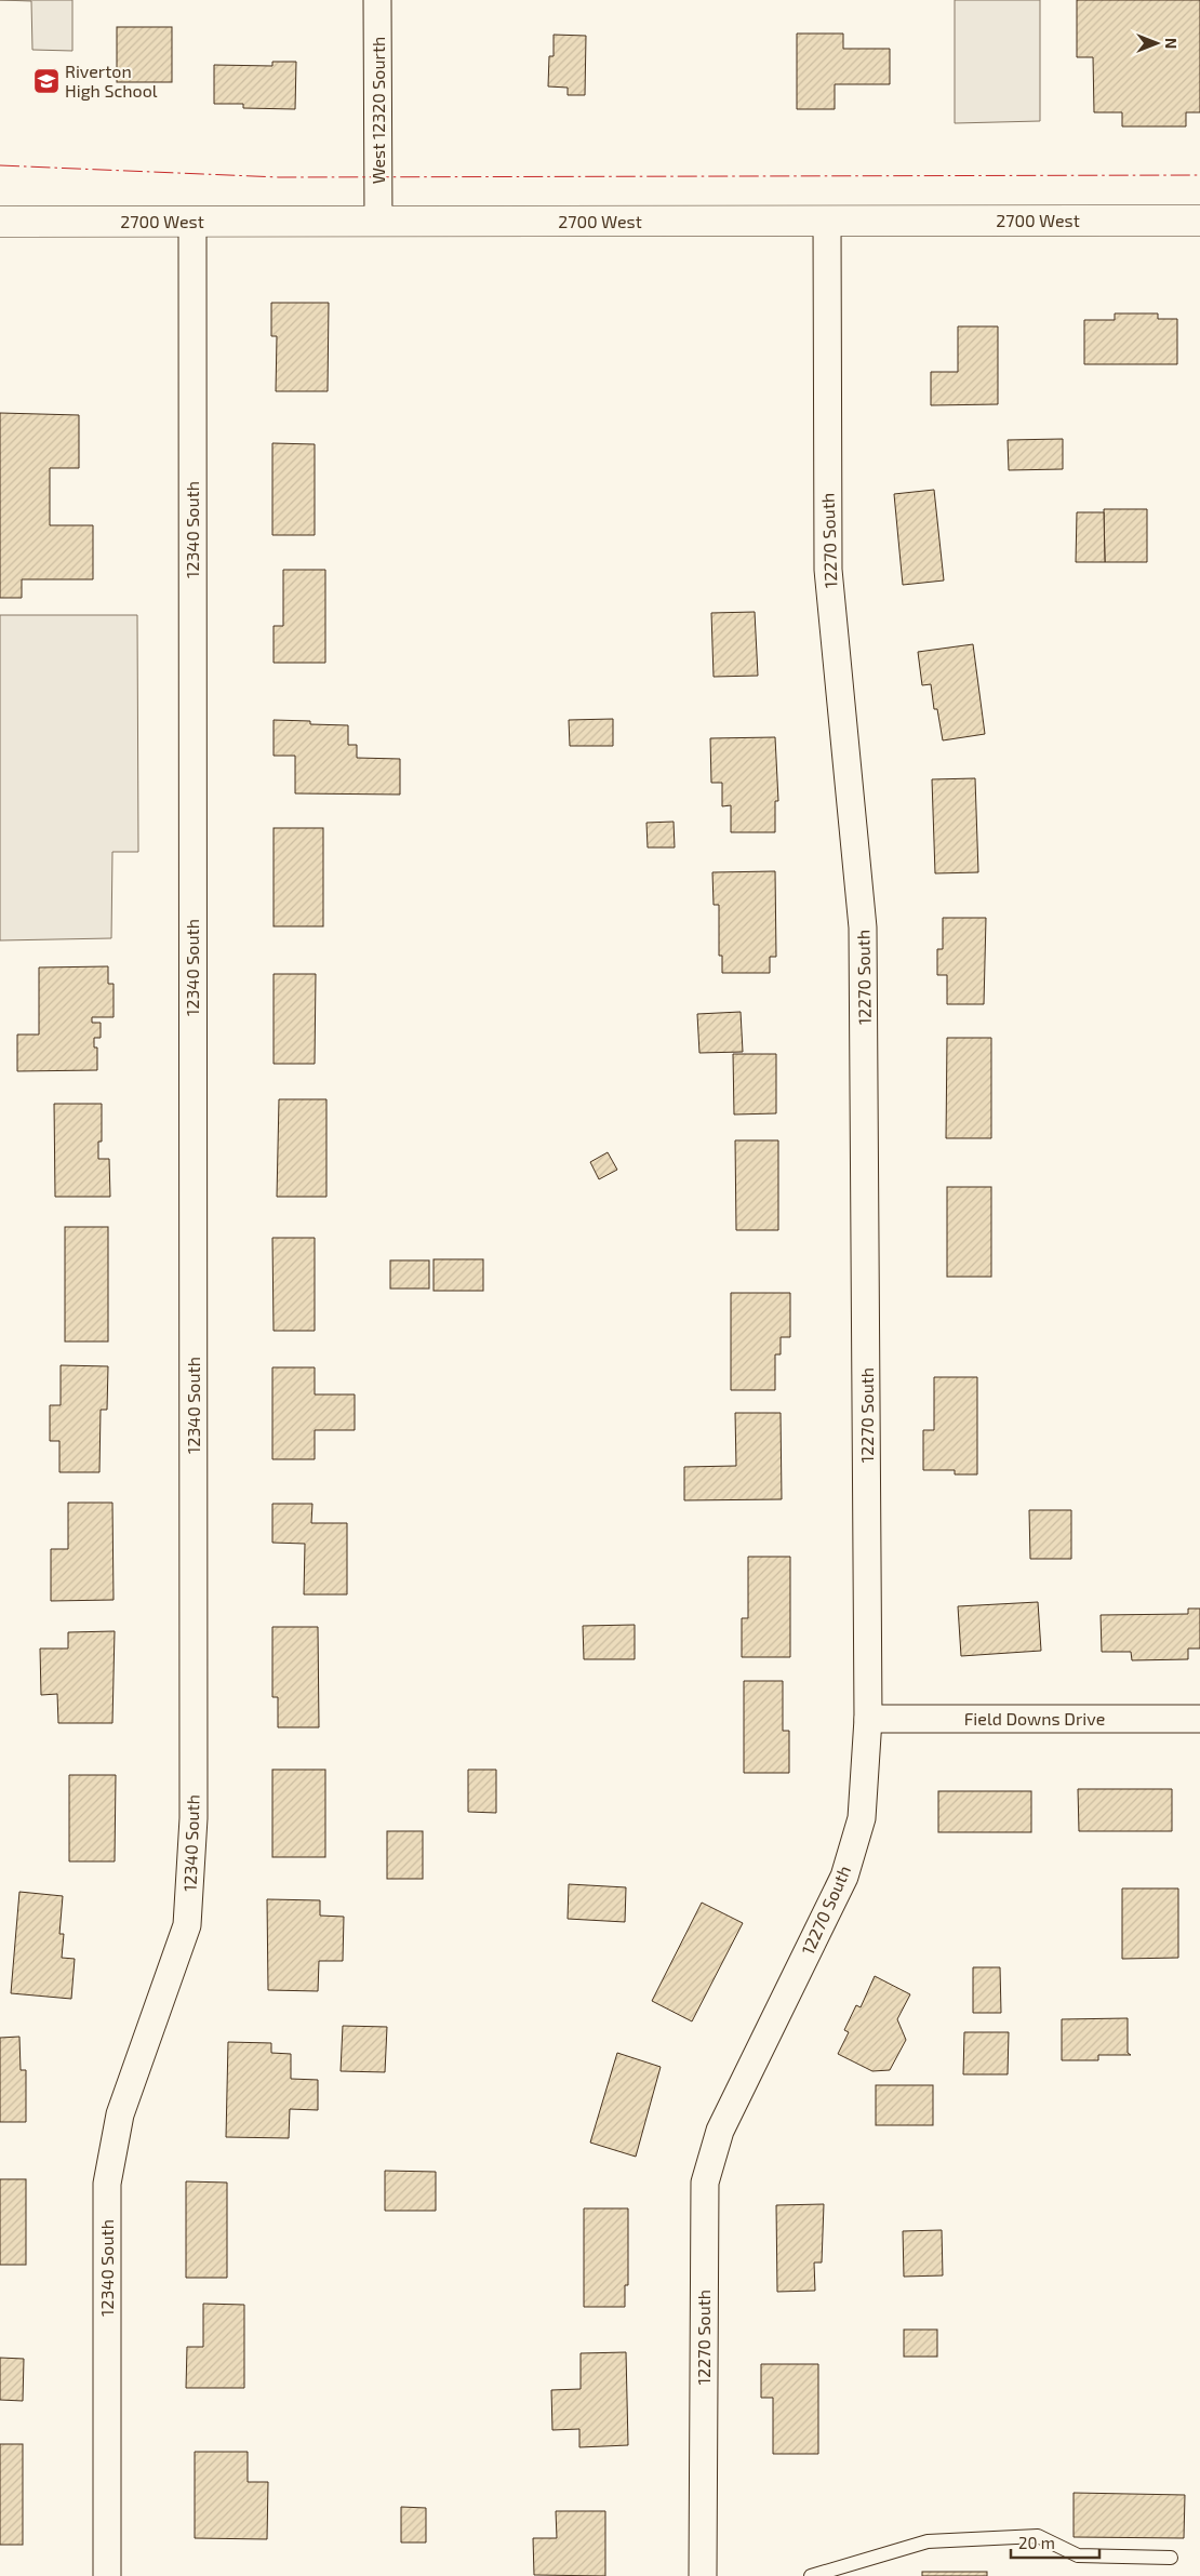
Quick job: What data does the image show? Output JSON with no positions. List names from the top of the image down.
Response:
{
  "streets": {
    "main road": ["2700 West"],
    "street": [
      "West 12320 Sourth",
      "12340 South",
      "12270 South",
      "Field Downs Drive"
    ]
  },
  "crossings": [
    ["West 12320 Sourth", "2700 West"],
    ["2700 West", "12340 South"],
    ["2700 West", "12270 South"],
    ["12270 South", "Field Downs Drive"]
  ],
  "places": {
    "school or university": ["Riverton High School"]
  },
  "scale_bar": "20 m",
  "north": "right"
}
